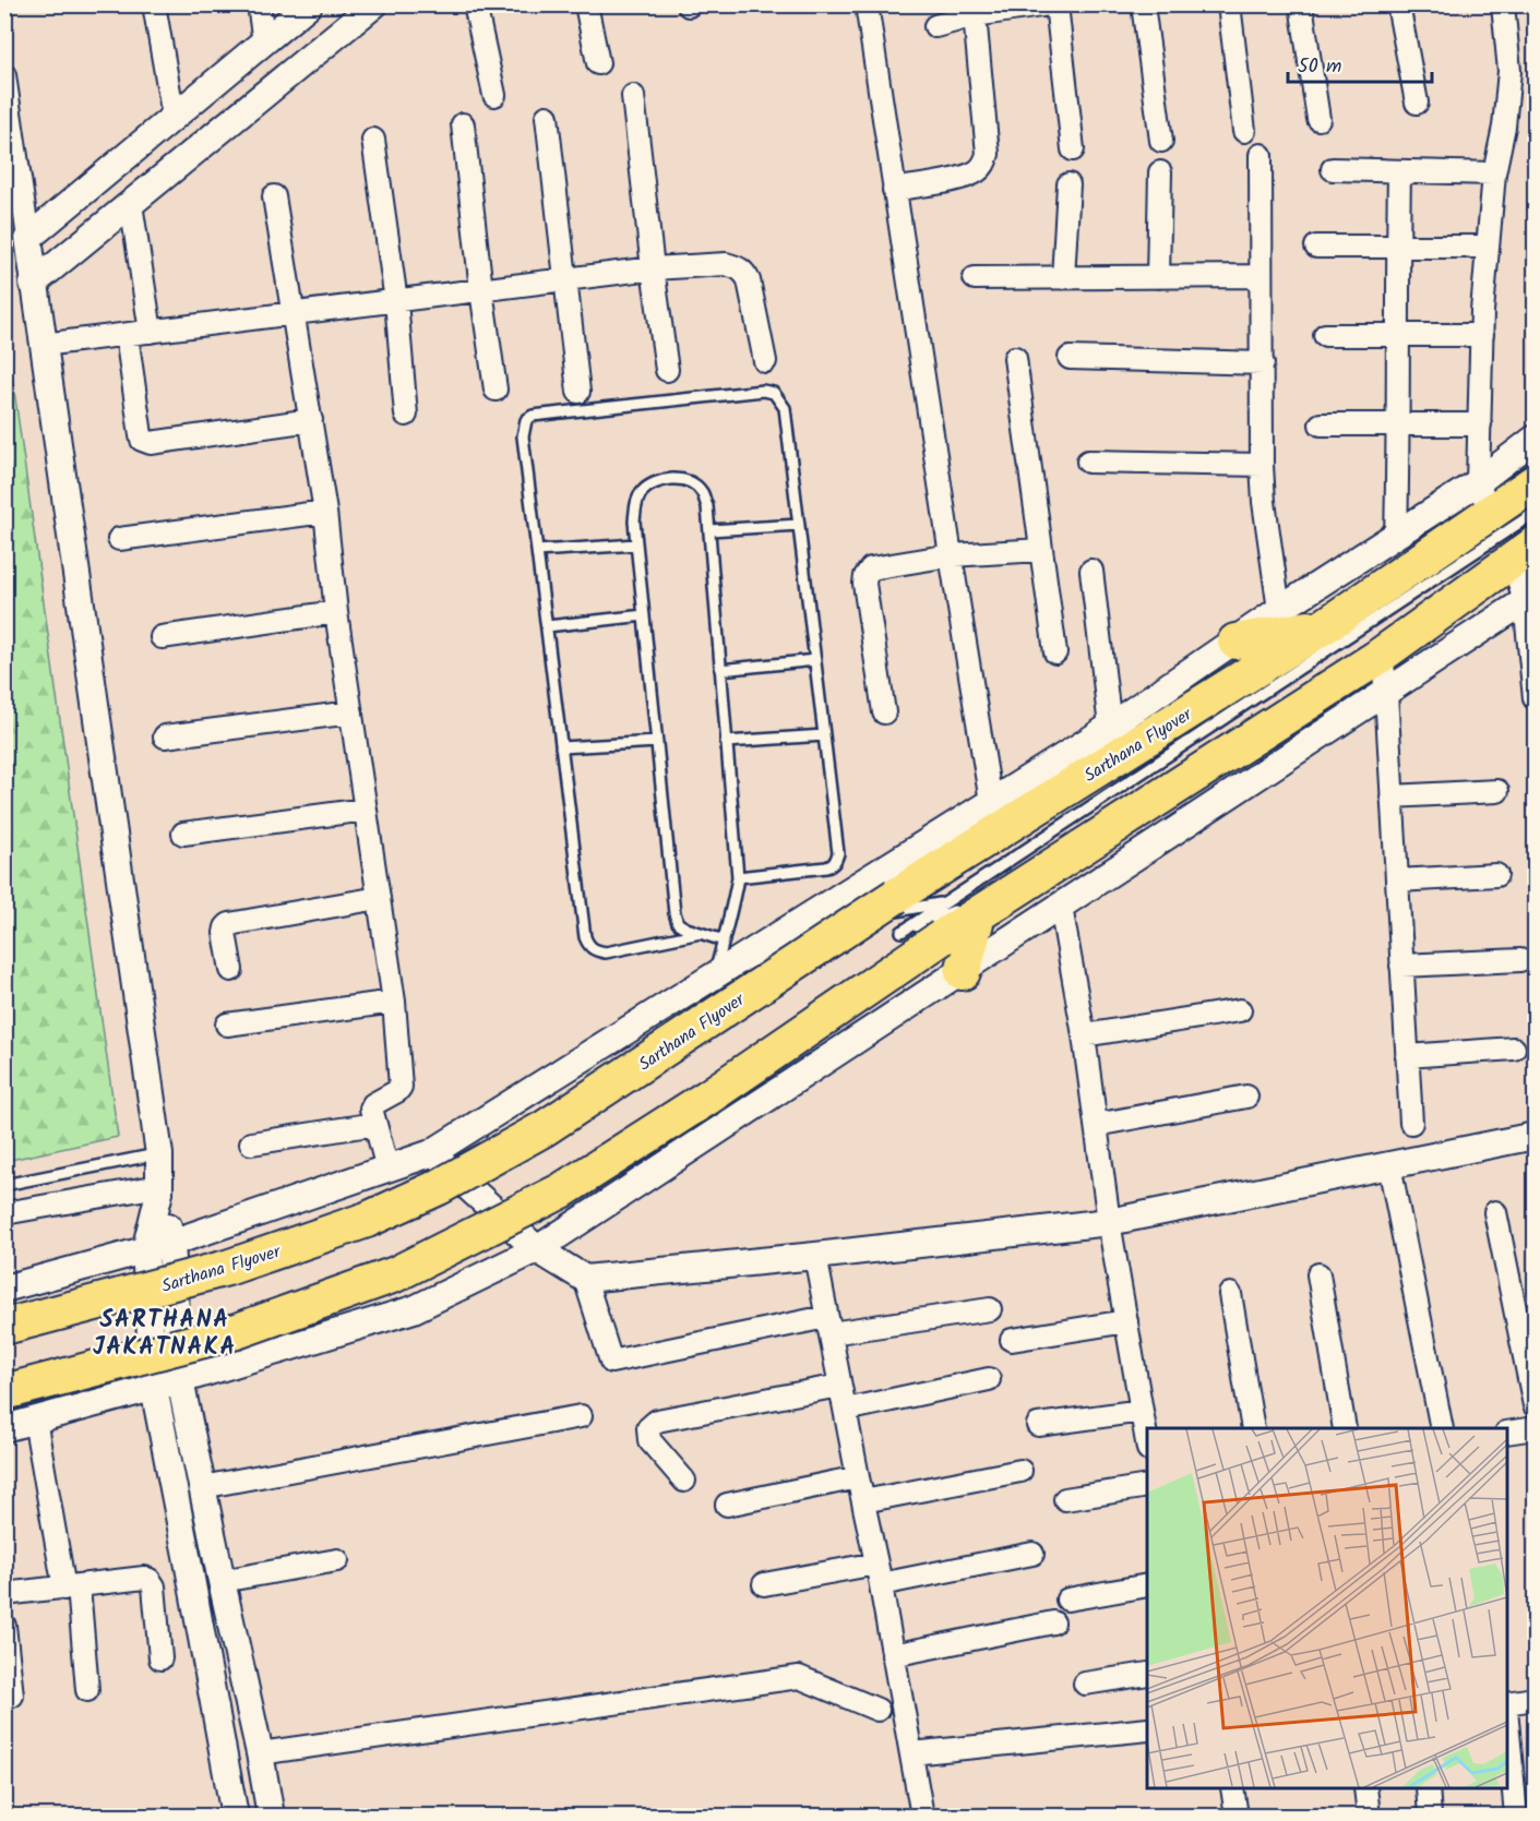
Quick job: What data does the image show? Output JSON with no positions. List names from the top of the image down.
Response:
{
  "streets": {
    "main road": ["Sarthana Flyover"]
  },
  "districts": ["SARTHANA JAKATNAKA"],
  "scale_bar": "50 m"
}
